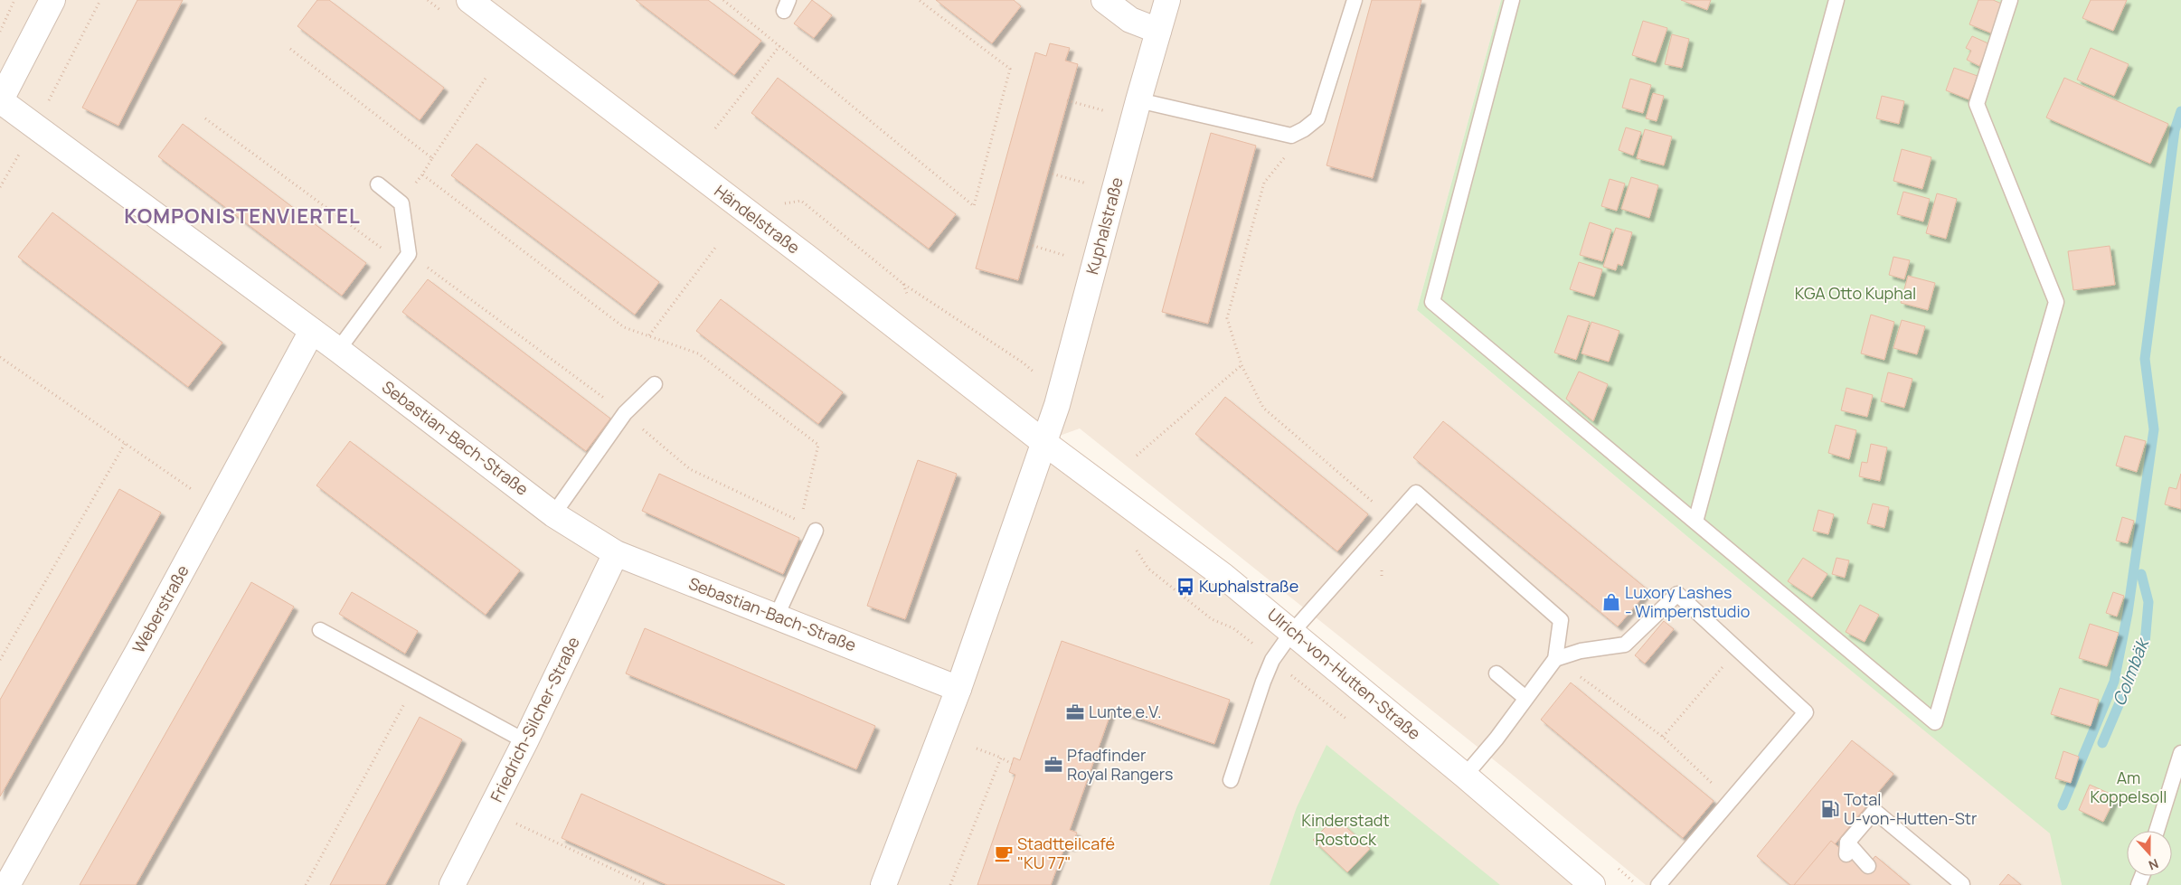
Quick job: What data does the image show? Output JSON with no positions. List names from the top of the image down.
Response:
{
  "streets": {
    "street": [
      "Händelstraße",
      "Kuphalstraße",
      "Sebastian-Bach-Straße",
      "Weberstraße",
      "Ulrich-von-Hutten-Straße",
      "Friedrich-Silcher-Straße"
    ]
  },
  "crossings": [
    ["Händelstraße", "Kuphalstraße"],
    ["Händelstraße", "Ulrich-von-Hutten-Straße"],
    ["Kuphalstraße", "Sebastian-Bach-Straße"],
    ["Kuphalstraße", "Ulrich-von-Hutten-Straße"],
    ["Sebastian-Bach-Straße", "Weberstraße"],
    ["Sebastian-Bach-Straße", "Friedrich-Silcher-Straße"]
  ],
  "districts": ["KOMPONISTENVIERTEL"],
  "water": ["Colmbäk"],
  "parks": ["KGA Otto Kuphal", "Am Koppelsoll", "Kinderstadt Rostock"],
  "places": {
    "bus stop": ["Kuphalstraße"],
    "shop": ["Luxory Lashes - Wimpernstudio"],
    "office": ["Lunte e.V.", "Pfadfinder Royal Rangers"],
    "fuel station": ["Total U-von-Hutten-Str"],
    "cafe": ["Stadtteilcafé \"KU 77\""]
  },
  "north": "bottom"
}
